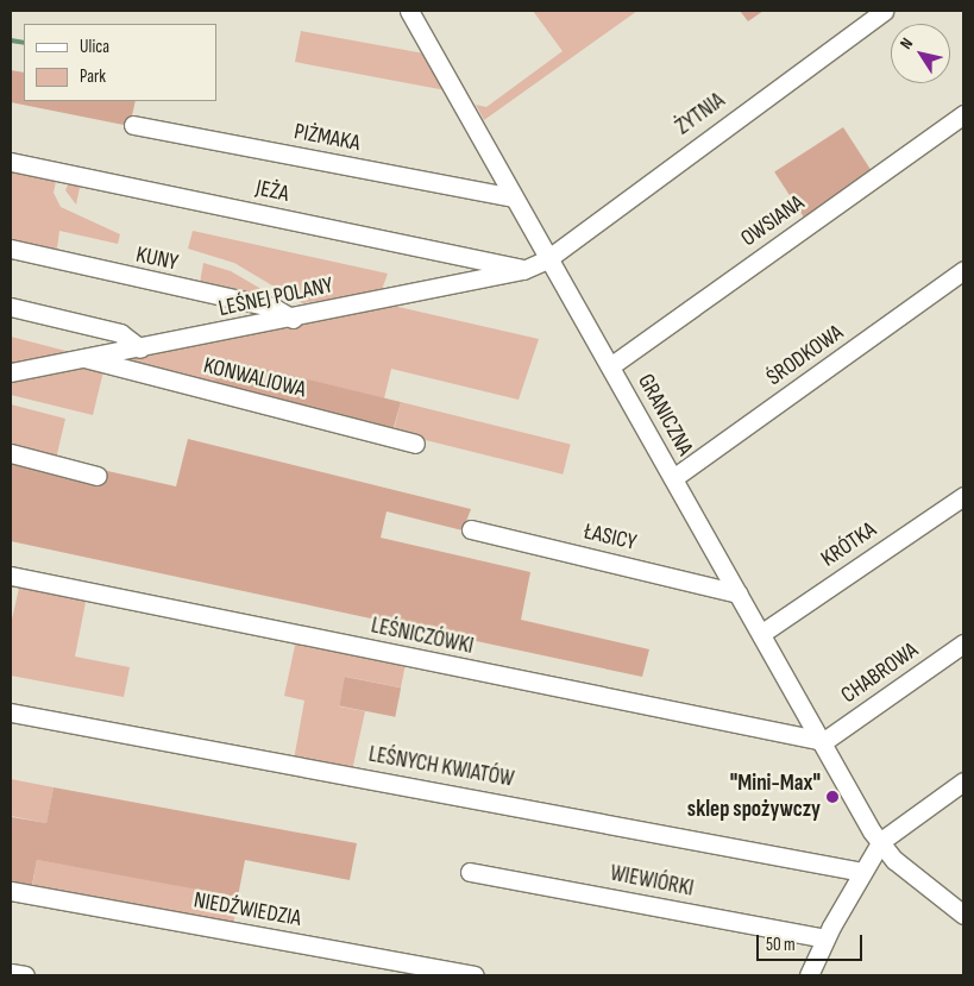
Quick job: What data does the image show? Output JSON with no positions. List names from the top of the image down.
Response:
{
  "streets": {
    "street": [
      "ŻYTNIA",
      "PIŻMAKA",
      "JEŻA",
      "OWSIANA",
      "KUNY",
      "LEŚNEJ POLANY",
      "ŚRODKOWA",
      "KONWALIOWA",
      "GRANICZNA",
      "ŁASICY",
      "KRÓTKA",
      "LEŚNICZÓWKI",
      "CHABROWA",
      "LEŚNYCH KWIATÓW",
      "WIEWIÓRKI",
      "NIEDŹWIEDZIA"
    ]
  },
  "crossings": [
    ["ŻYTNIA", "LEŚNEJ POLANY"],
    ["ŻYTNIA", "GRANICZNA"],
    ["PIŻMAKA", "GRANICZNA"],
    ["JEŻA", "LEŚNEJ POLANY"],
    ["OWSIANA", "GRANICZNA"],
    ["KUNY", "LEŚNEJ POLANY"],
    ["LEŚNEJ POLANY", "KONWALIOWA"],
    ["LEŚNEJ POLANY", "GRANICZNA"],
    ["ŚRODKOWA", "GRANICZNA"],
    ["GRANICZNA", "ŁASICY"],
    ["GRANICZNA", "KRÓTKA"],
    ["GRANICZNA", "LEŚNICZÓWKI"],
    ["GRANICZNA", "CHABROWA"],
    ["LEŚNICZÓWKI", "CHABROWA"]
  ],
  "places": ["\"Mini-Max\" sklep spożywczy"],
  "legend": ["Ulica", "Park"],
  "scale_bar": "50 m",
  "north": "top left"
}
